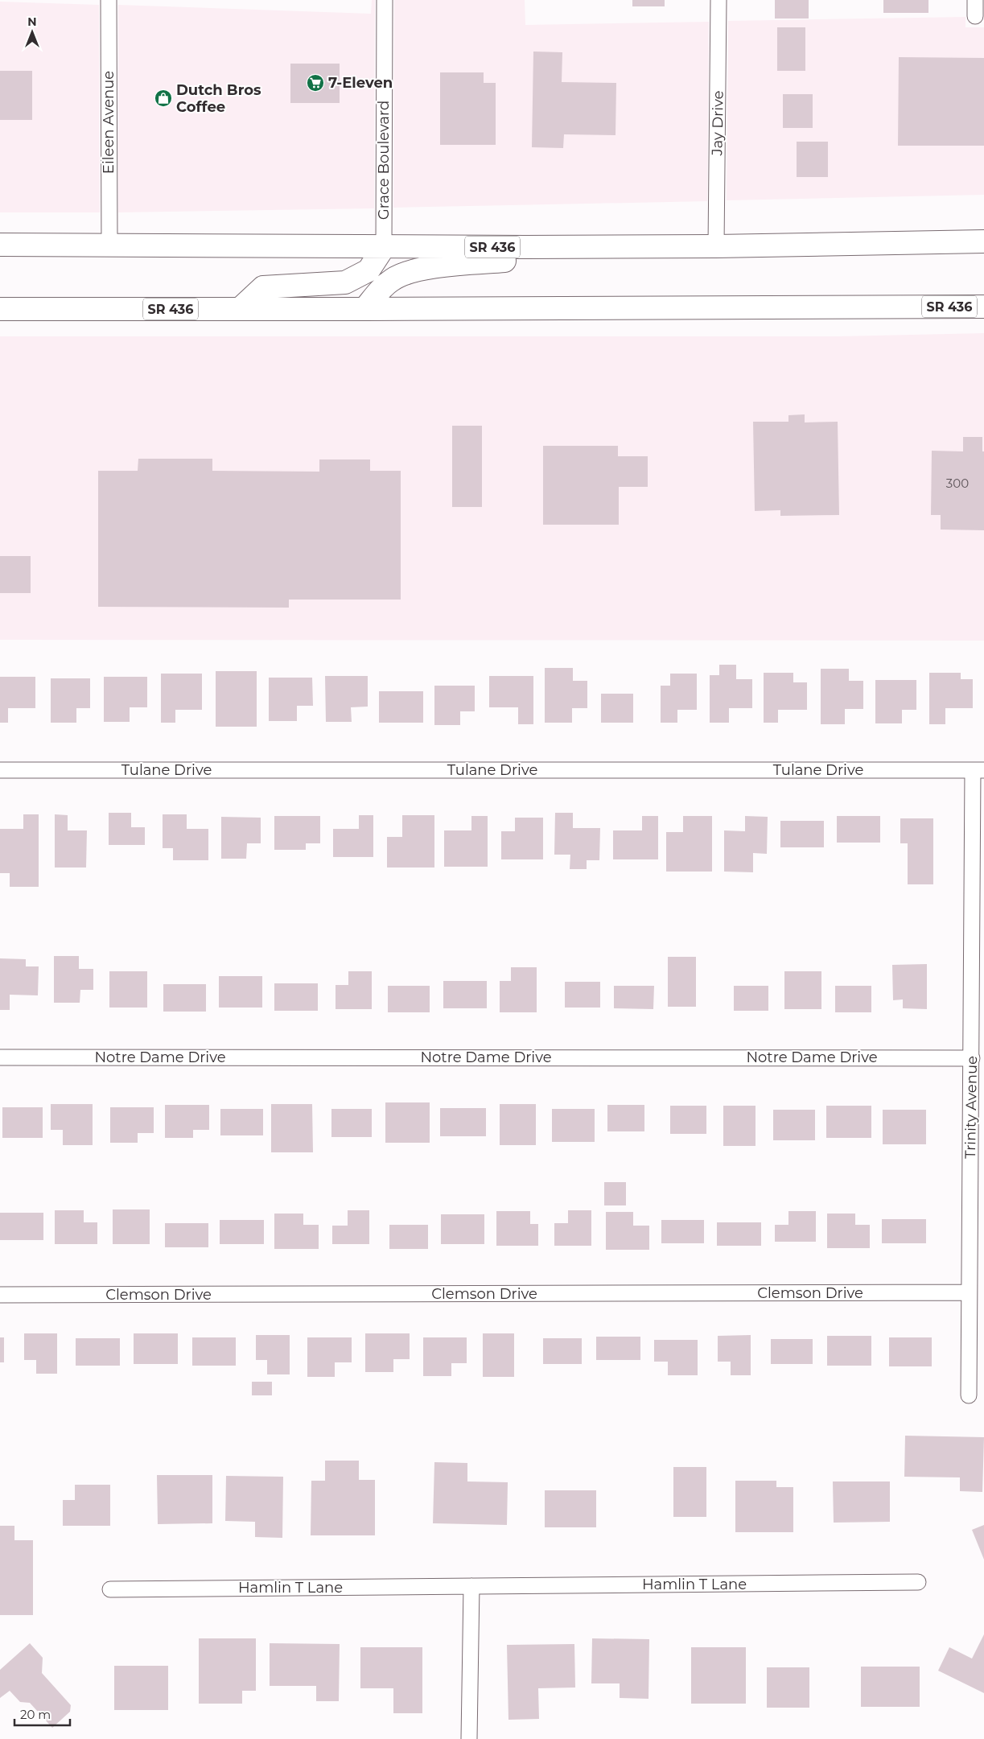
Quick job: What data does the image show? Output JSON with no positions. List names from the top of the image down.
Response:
{
  "streets": {
    "main road": ["SR 436"],
    "street": [
      "Eileen Avenue",
      "Jay Drive",
      "Grace Boulevard",
      "Tulane Drive",
      "Notre Dame Drive",
      "Trinity Avenue",
      "Clemson Drive",
      "Hamlin T Lane"
    ]
  },
  "crossings": [
    ["Eileen Avenue", "SR 436"],
    ["Jay Drive", "SR 436"],
    ["Grace Boulevard", "SR 436"],
    ["Tulane Drive", "Trinity Avenue"],
    ["Notre Dame Drive", "Trinity Avenue"],
    ["Trinity Avenue", "Clemson Drive"]
  ],
  "places": {
    "supermarket": ["7-Eleven"],
    "shop": ["Dutch Bros Coffee"]
  },
  "house_numbers": ["300"],
  "scale_bar": "20 m",
  "north": "top"
}
